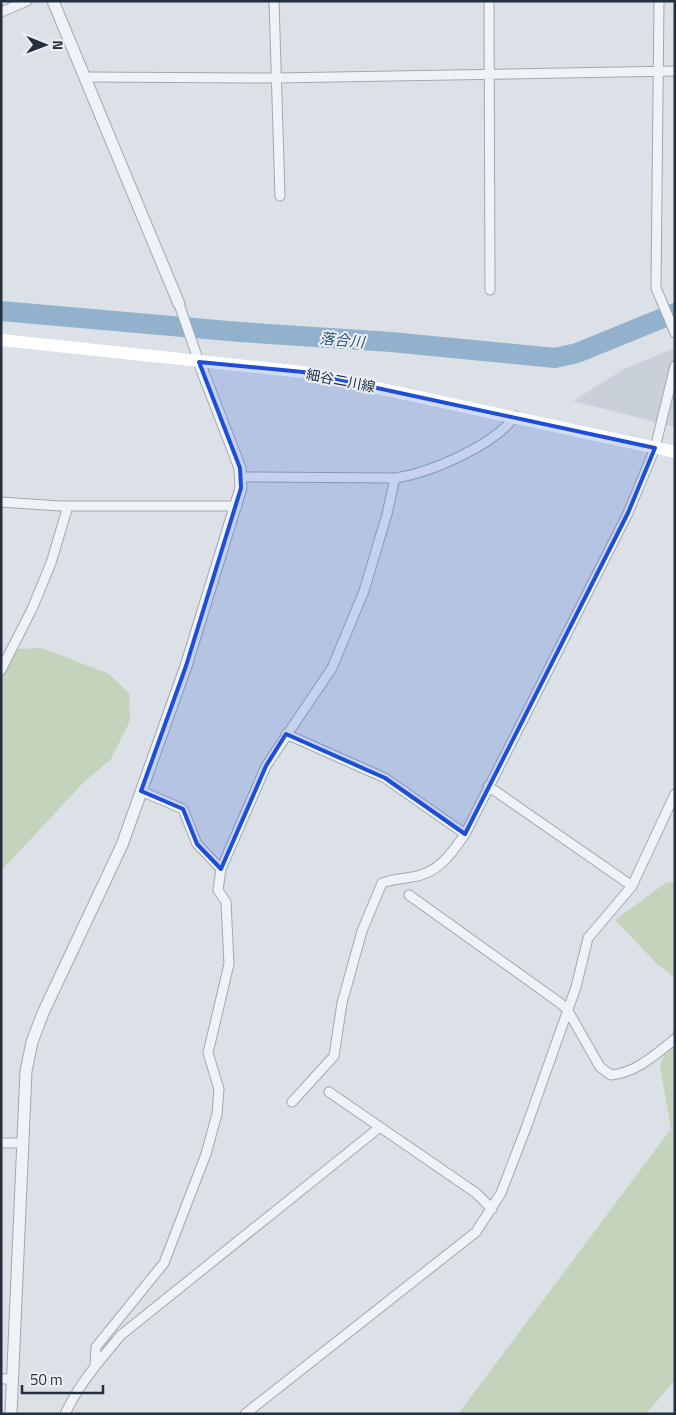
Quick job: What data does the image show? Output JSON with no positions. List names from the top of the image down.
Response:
{
  "streets": {
    "main road": ["細谷二川線"]
  },
  "water": ["落合川"],
  "scale_bar": "50 m",
  "north": "right"
}
